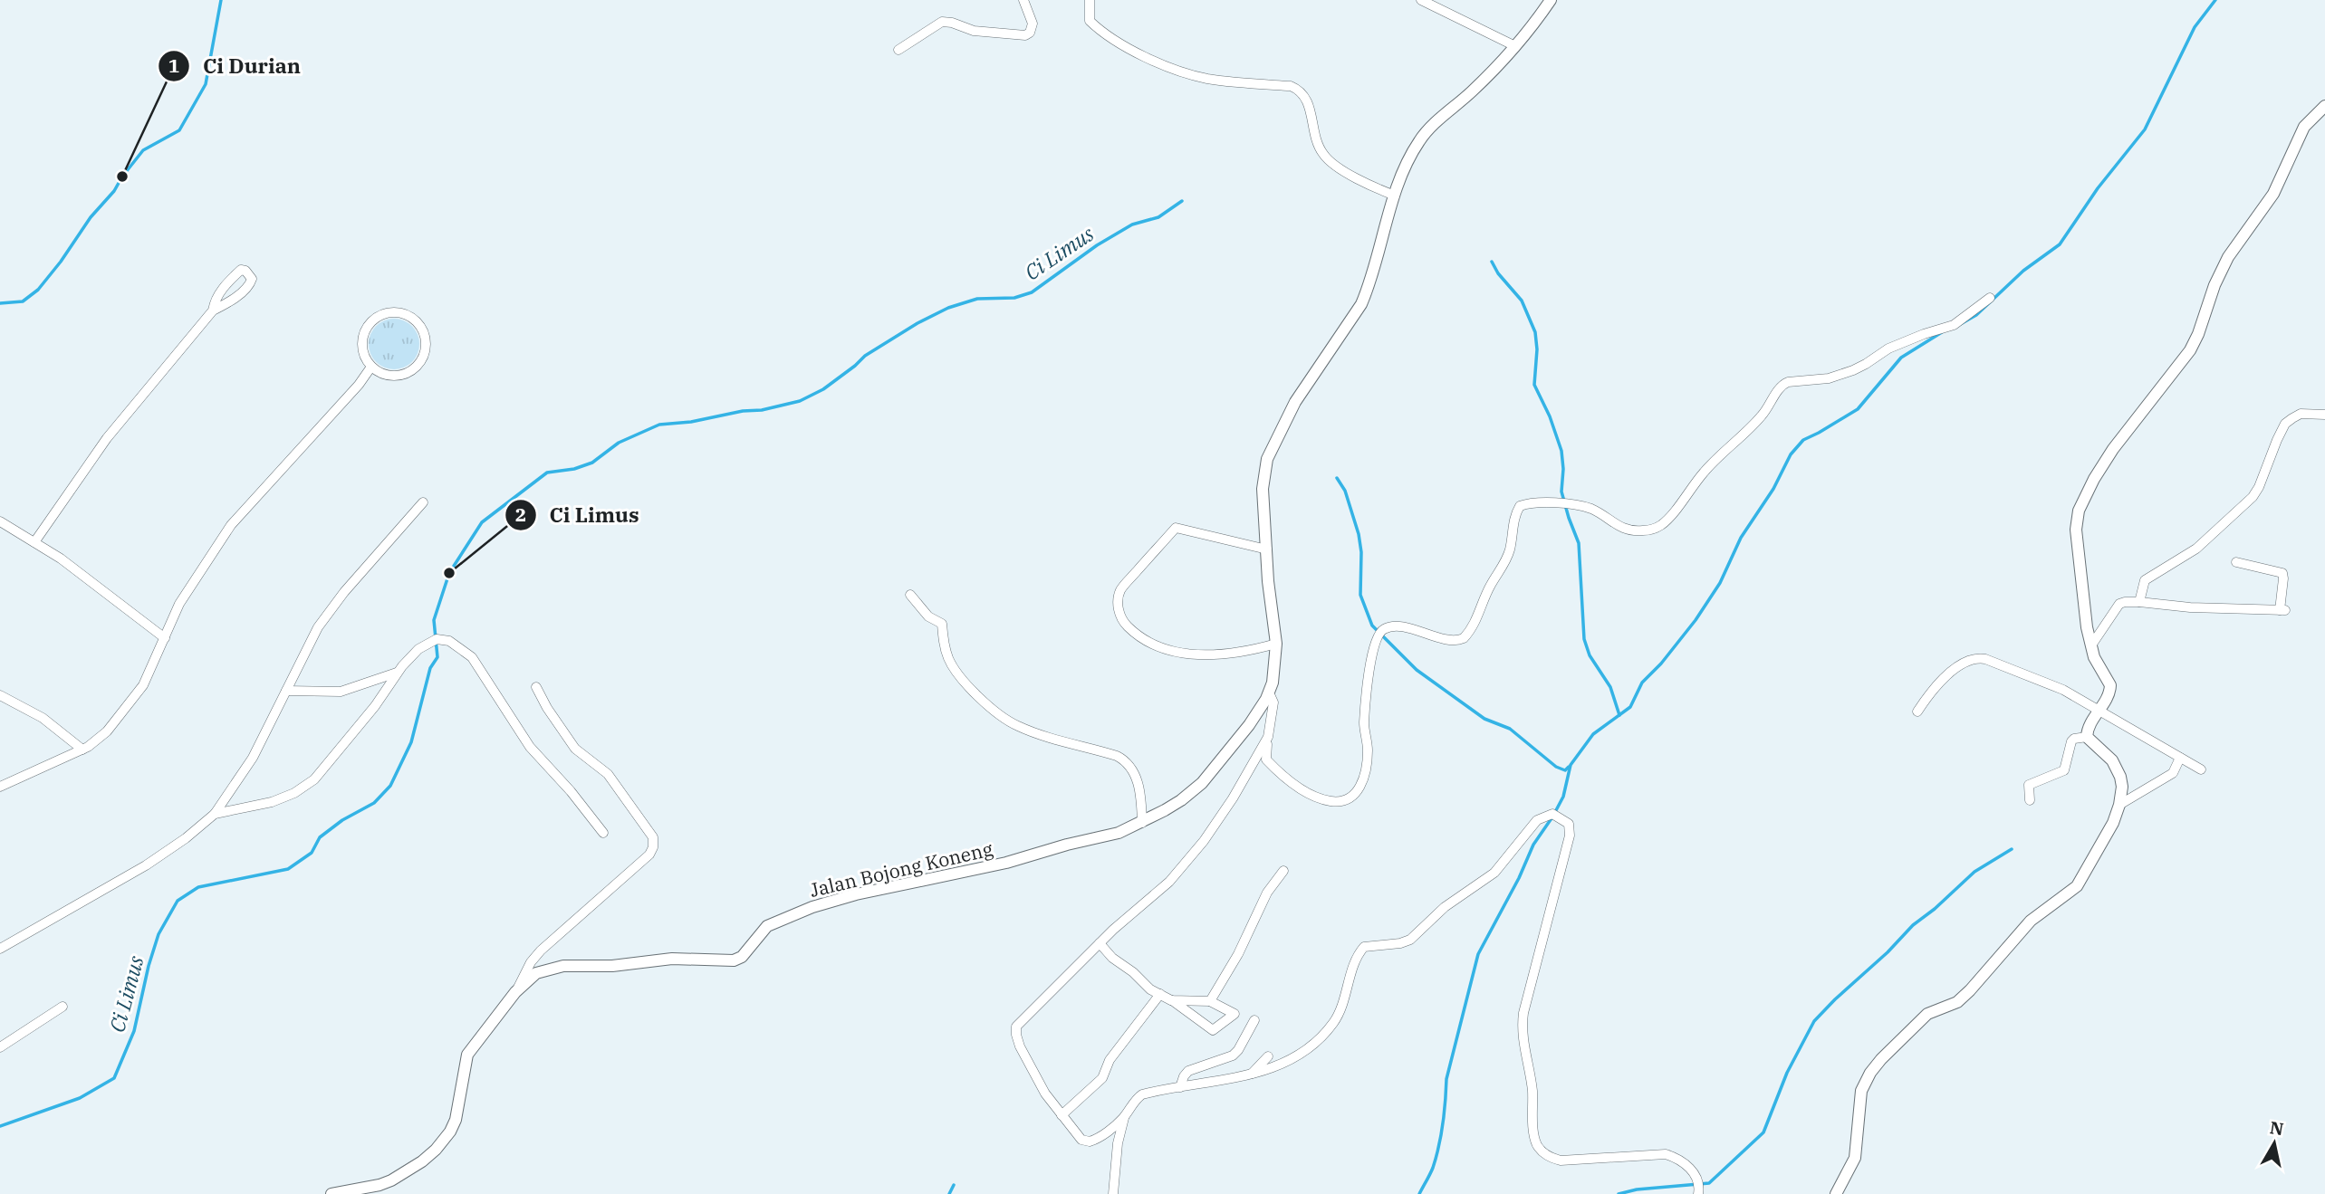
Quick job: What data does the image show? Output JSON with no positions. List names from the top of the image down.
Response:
{
  "streets": {
    "street": ["Jalan Bojong Koneng"]
  },
  "water": ["Ci Limus"],
  "places": ["Ci Durian", "Ci Limus"],
  "north": "top"
}
